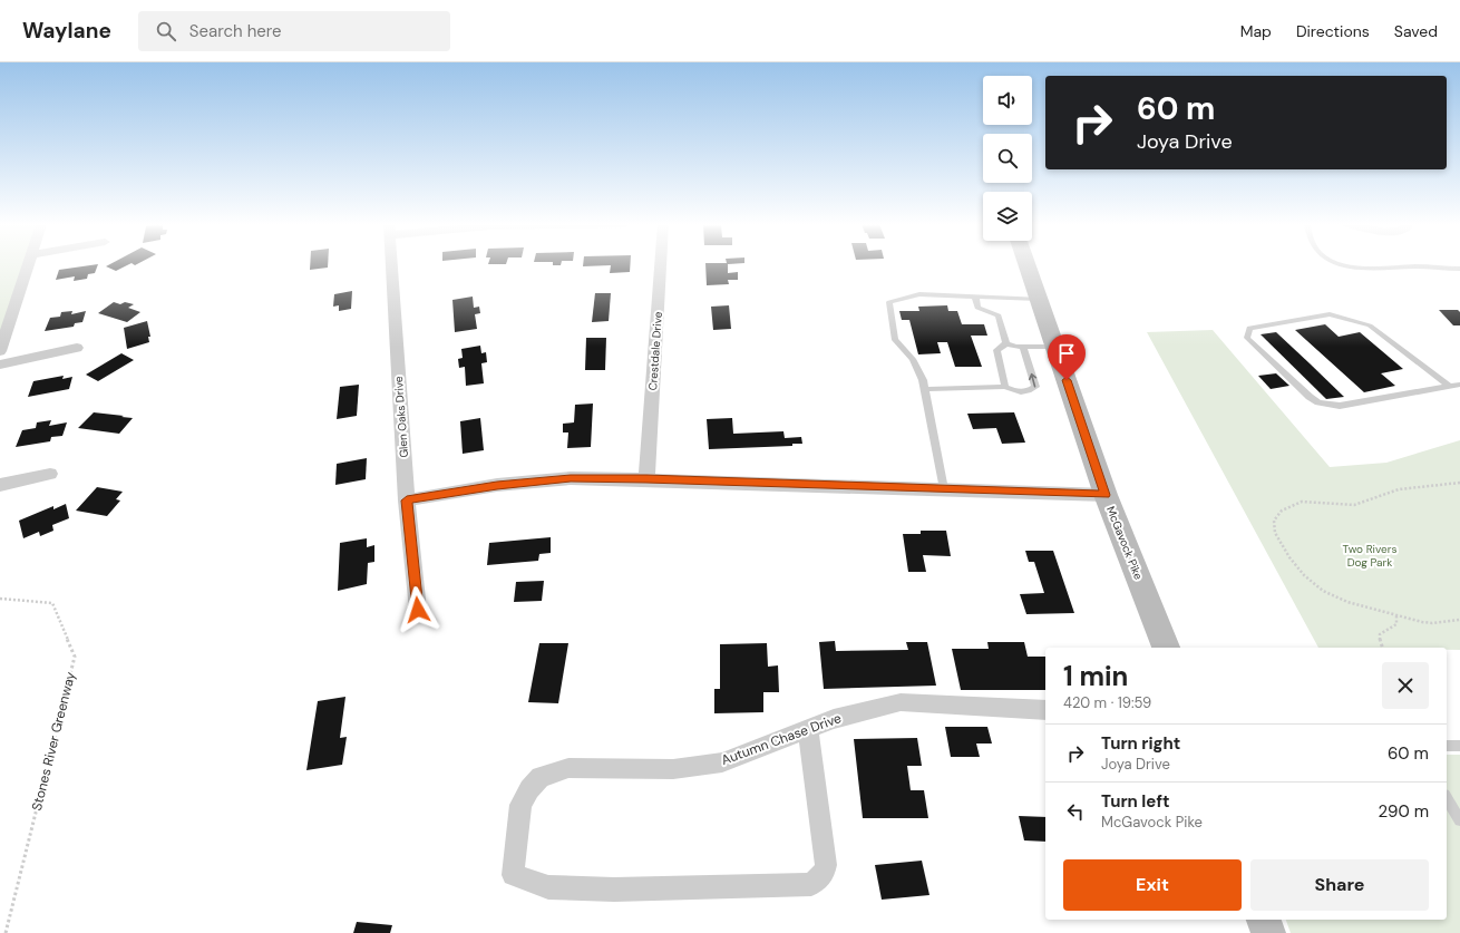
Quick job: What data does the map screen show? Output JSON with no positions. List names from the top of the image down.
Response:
{
  "streets": {
    "main road": ["McGavock Pike"],
    "street": ["Crestdale Drive", "Glen Oaks Drive", "Autumn Chase Drive"],
    "path": ["Stones River Greenway"]
  },
  "parks": ["Two Rivers Dog Park"],
  "page": {
    "header": "Waylane",
    "search": "Search here",
    "nav": ["Map", "Directions", "Saved"],
    "turn": ["60 m", "Joya Drive"],
    "heading": ["1 min", "420 m · 19:59"],
    "list": [
      {
        "name": "Turn right",
        "note": "Joya Drive",
        "value": "60 m"
      },
      {
        "name": "Turn left",
        "note": "McGavock Pike",
        "value": "290 m"
      }
    ],
    "buttons": ["Exit", "Share"]
  }
}
